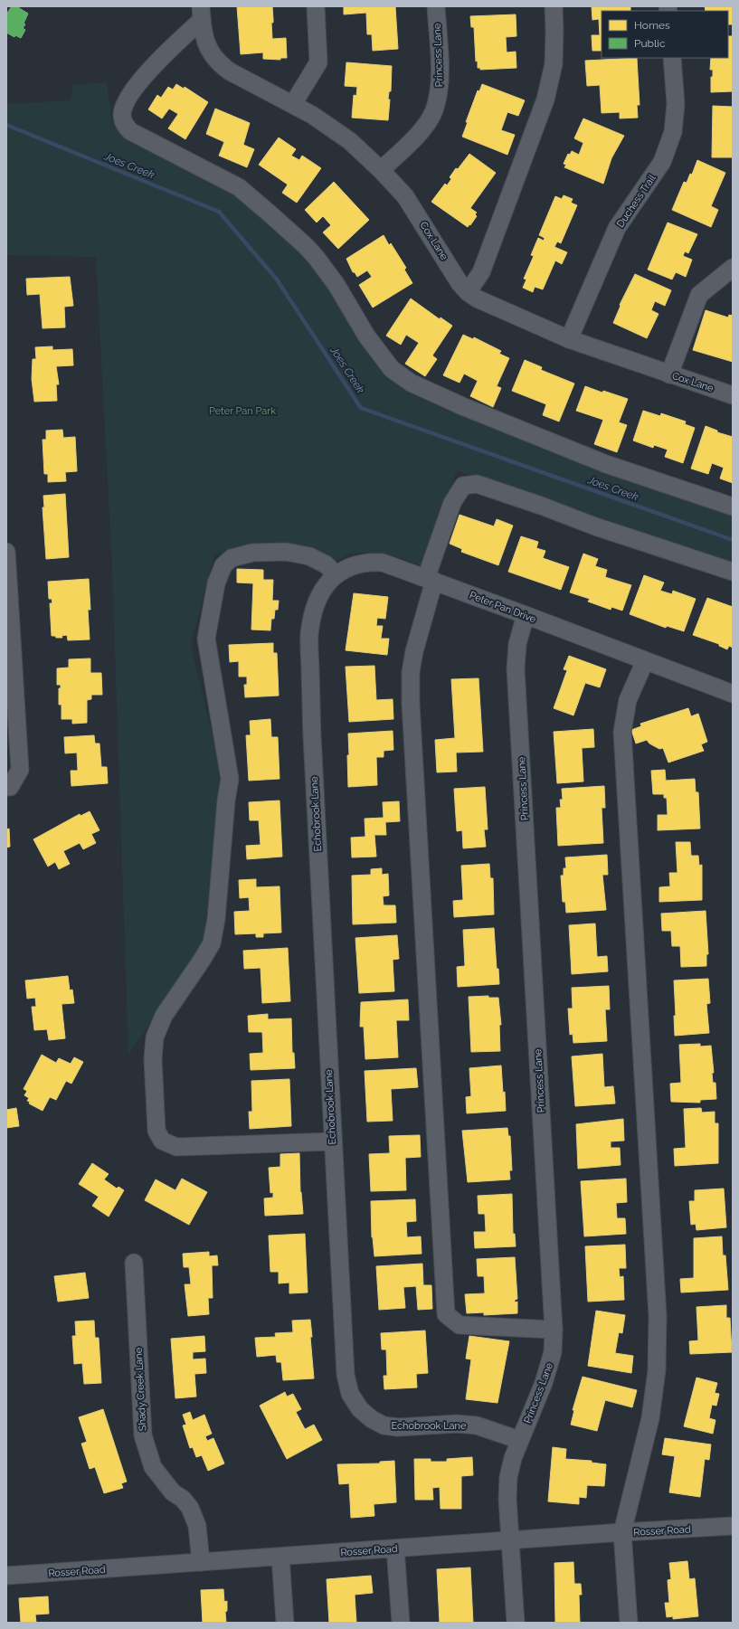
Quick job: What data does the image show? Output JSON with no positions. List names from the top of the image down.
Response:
{
  "streets": {
    "street": [
      "Princess Lane",
      "Duchess Trail",
      "Cox Lane",
      "Peter Pan Drive",
      "Echobrook Lane",
      "Shady Creek Lane",
      "Rosser Road"
    ]
  },
  "crossings": [
    ["Princess Lane", "Cox Lane"],
    ["Princess Lane", "Peter Pan Drive"],
    ["Princess Lane", "Echobrook Lane"],
    ["Princess Lane", "Rosser Road"],
    ["Duchess Trail", "Cox Lane"],
    ["Peter Pan Drive", "Echobrook Lane"],
    ["Shady Creek Lane", "Rosser Road"]
  ],
  "water": ["Joes Creek"],
  "parks": ["Peter Pan Park"],
  "legend": ["Homes", "Public"]
}
